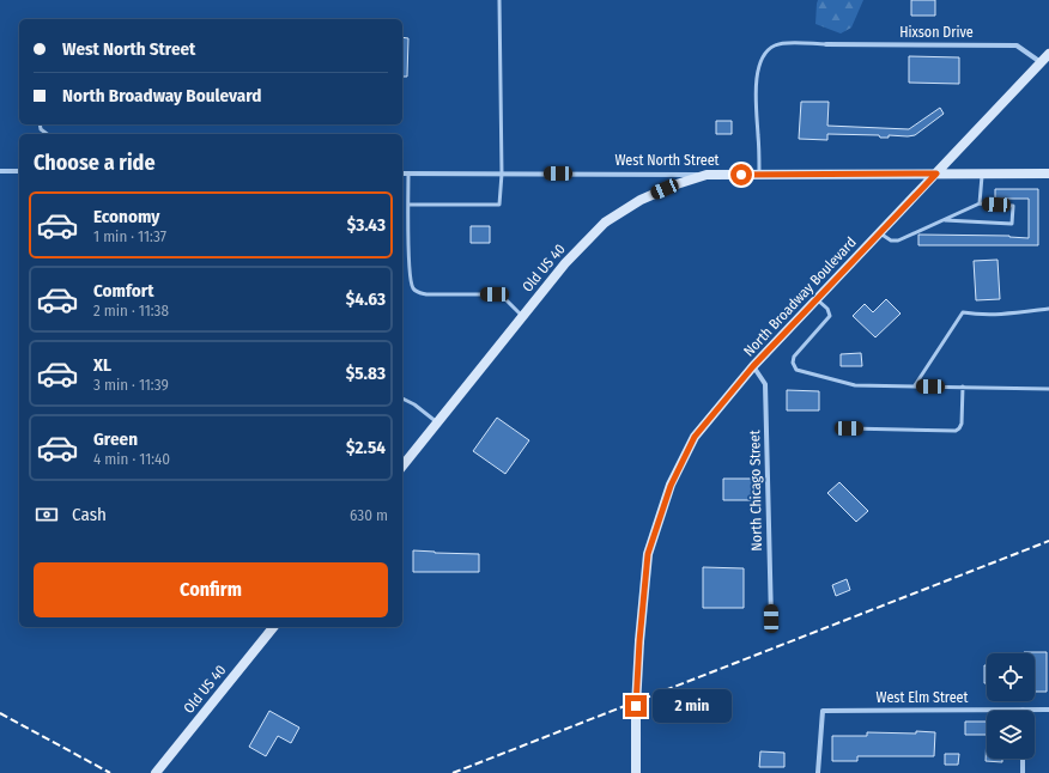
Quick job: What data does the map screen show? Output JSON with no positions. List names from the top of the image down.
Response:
{
  "streets": {
    "street": [
      "Hixson Drive",
      "West North Street",
      "Old US 40",
      "North Broadway Boulevard",
      "North Chicago Street",
      "West Elm Street"
    ]
  },
  "crossings": [
    ["Hixson Drive", "North Broadway Boulevard"],
    ["West North Street", "Old US 40"],
    ["West North Street", "North Broadway Boulevard"],
    ["North Broadway Boulevard", "North Chicago Street"]
  ],
  "page": {
    "banner": ["West North Street", "North Broadway Boulevard"],
    "heading": "Choose a ride",
    "list": [
      {
        "name": "Economy",
        "note": "1 min · 11:37",
        "value": "$3.43"
      },
      {
        "name": "Comfort",
        "note": "2 min · 11:38",
        "value": "$4.63"
      },
      {
        "name": "XL",
        "note": "3 min · 11:39",
        "value": "$5.83"
      },
      {
        "name": "Green",
        "note": "4 min · 11:40",
        "value": "$2.54"
      }
    ],
    "pay": ["Cash", "630 m"],
    "buttons": "Confirm",
    "bubble": "2 min"
  }
}
